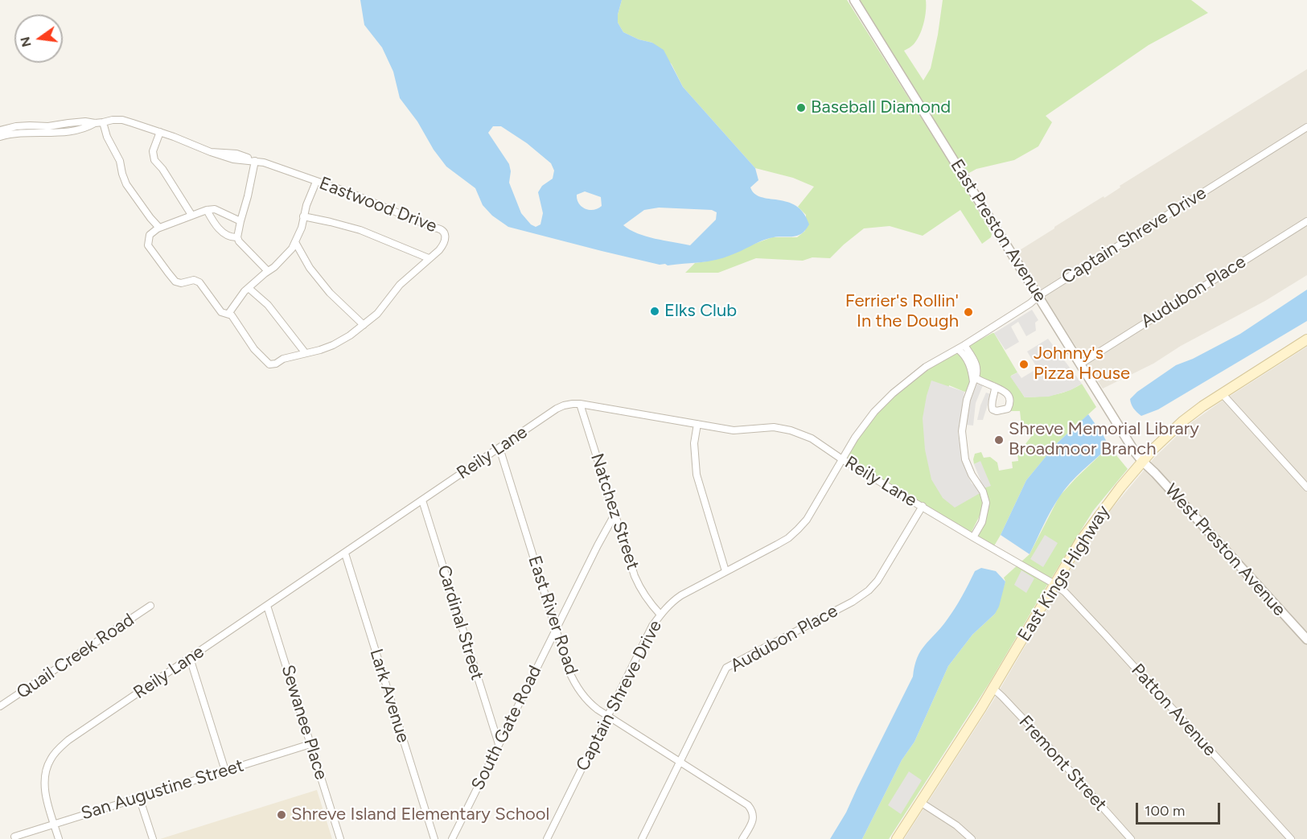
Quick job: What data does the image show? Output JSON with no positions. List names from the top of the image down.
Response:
{
  "streets": {
    "main road": ["East Kings Highway"],
    "street": [
      "Eastwood Drive",
      "East Preston Avenue",
      "Captain Shreve Drive",
      "Audubon Place",
      "Reily Lane",
      "Natchez Street",
      "West Preston Avenue",
      "East River Road",
      "Cardinal Street",
      "Quail Creek Road",
      "Lark Avenue",
      "Patton Avenue",
      "Sewanee Place",
      "South Gate Road",
      "Fremont Street",
      "San Augustine Street"
    ]
  },
  "crossings": [
    ["East Preston Avenue", "Captain Shreve Drive"],
    ["East Preston Avenue", "Audubon Place"],
    ["East Preston Avenue", "West Preston Avenue"],
    ["East Preston Avenue", "East Kings Highway"],
    ["Captain Shreve Drive", "Reily Lane"],
    ["Captain Shreve Drive", "Natchez Street"],
    ["Captain Shreve Drive", "East River Road"],
    ["Audubon Place", "Reily Lane"],
    ["Audubon Place", "East River Road"],
    ["Reily Lane", "Natchez Street"],
    ["Reily Lane", "East Kings Highway"],
    ["Reily Lane", "East River Road"],
    ["Reily Lane", "Cardinal Street"],
    ["Reily Lane", "Lark Avenue"],
    ["Reily Lane", "Patton Avenue"],
    ["Reily Lane", "Sewanee Place"],
    ["Reily Lane", "San Augustine Street"],
    ["Natchez Street", "South Gate Road"],
    ["West Preston Avenue", "East Kings Highway"],
    ["East Kings Highway", "Patton Avenue"],
    ["East Kings Highway", "Fremont Street"],
    ["East River Road", "South Gate Road"],
    ["Cardinal Street", "South Gate Road"],
    ["Sewanee Place", "San Augustine Street"]
  ],
  "places": [
    "Baseball Diamond",
    "Elks Club",
    "Ferrier's Rollin' In the Dough",
    "Johnny's Pizza House",
    "Shreve Memorial Library Broadmoor Branch",
    "Shreve Island Elementary School"
  ],
  "scale_bar": "100 m",
  "north": "left"
}
